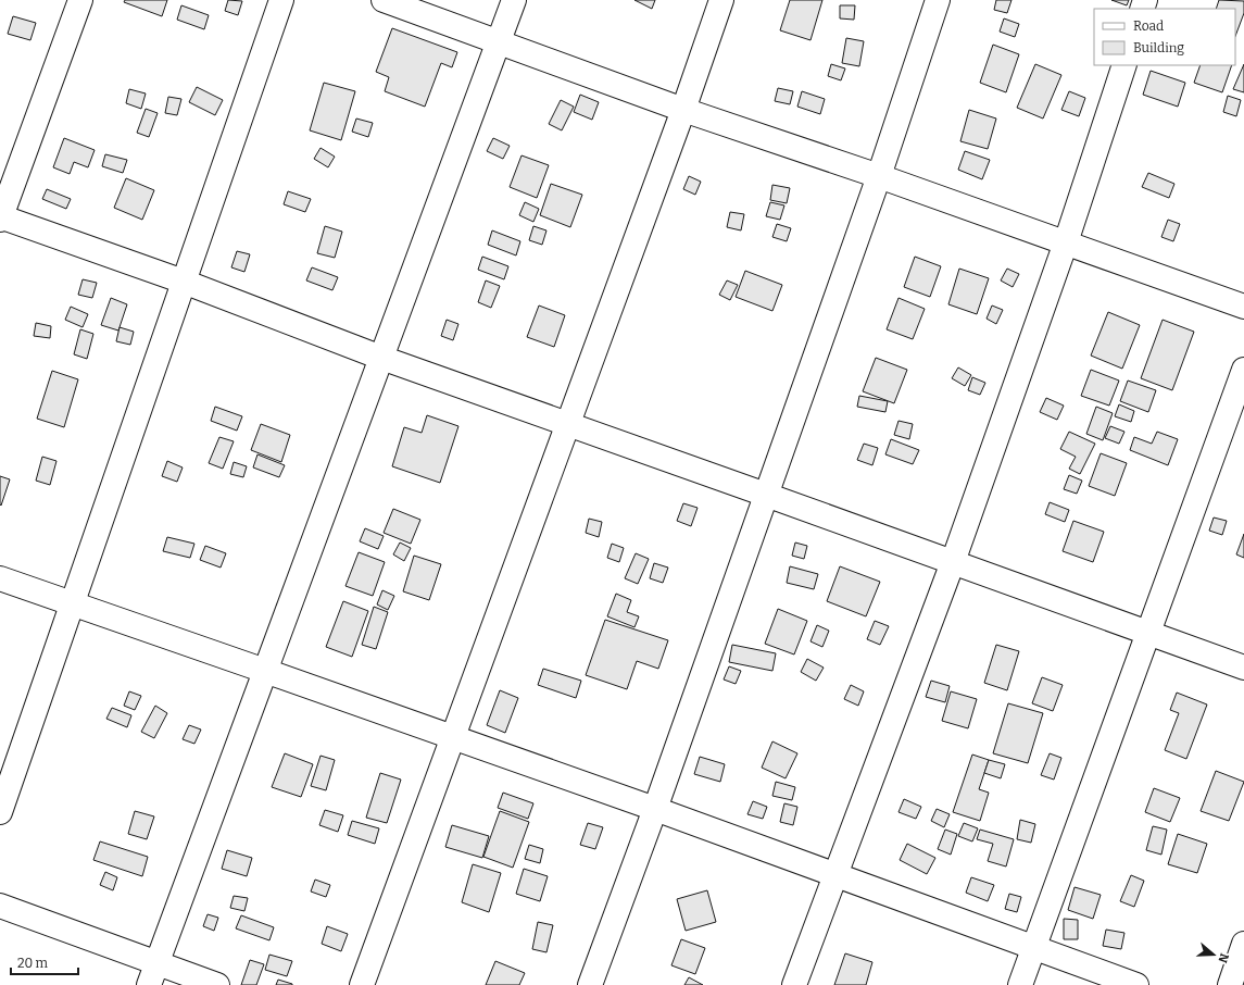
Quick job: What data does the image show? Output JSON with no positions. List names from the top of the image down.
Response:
{
  "legend": ["Road", "Building"],
  "scale_bar": "20 m",
  "north": "right"
}
